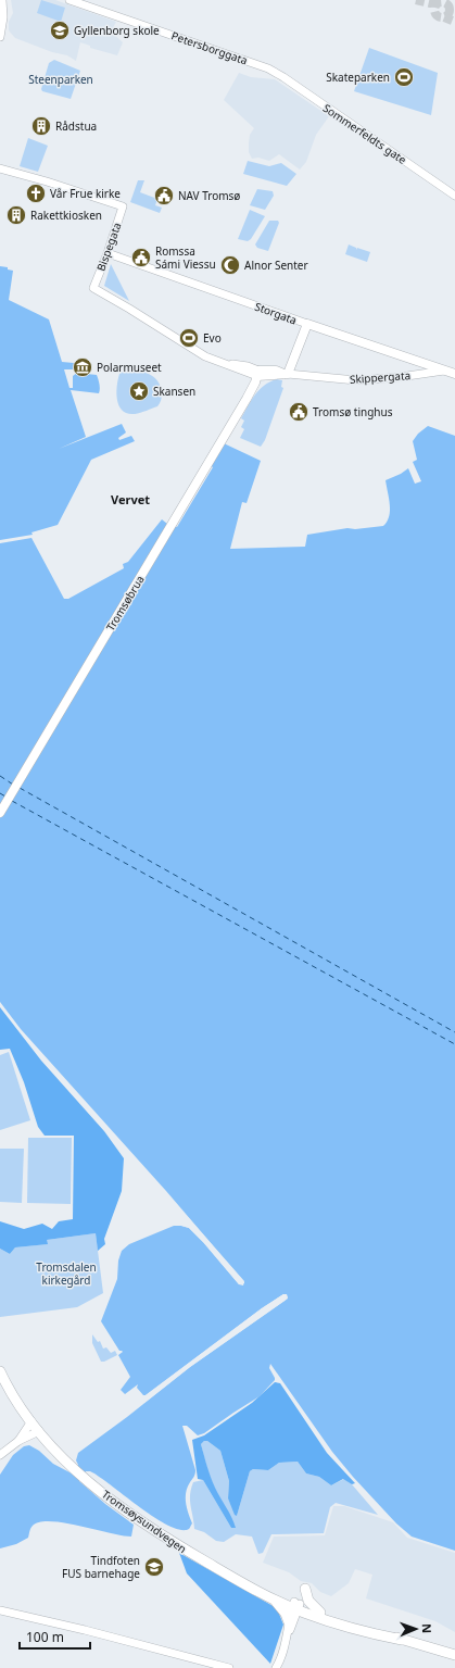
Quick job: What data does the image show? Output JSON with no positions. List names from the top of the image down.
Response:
{
  "streets": {
    "highway": ["Tromsøysundvegen"],
    "main road": ["Storgata", "Skippergata", "Tromsøbrua"],
    "street": ["Petersborggata", "Sommerfeldts gate", "Bispegata"]
  },
  "crossings": [
    ["Petersborggata", "Sommerfeldts gate"],
    ["Bispegata", "Storgata"],
    ["Bispegata", "Skippergata"],
    ["Storgata", "Skippergata"],
    ["Skippergata", "Tromsøbrua"]
  ],
  "districts": ["Vervet"],
  "parks": ["Steenparken", "Tromsdalen kirkegård"],
  "places": {
    "school or university": ["Gyllenborg skole", "Tindfoten FUS barnehage"],
    "sports": ["Skateparken", "Evo"],
    "building": ["Rådstua", "Rakettkiosken"],
    "church": ["Vår Frue kirke"],
    "public building": ["NAV Tromsø", "Romssa Sámi Viessu", "Tromsø tinghus"],
    "mosque": ["Alnor Senter"],
    "museum": ["Polarmuseet"],
    "place": ["Skansen"]
  },
  "scale_bar": "100 m",
  "north": "right"
}
